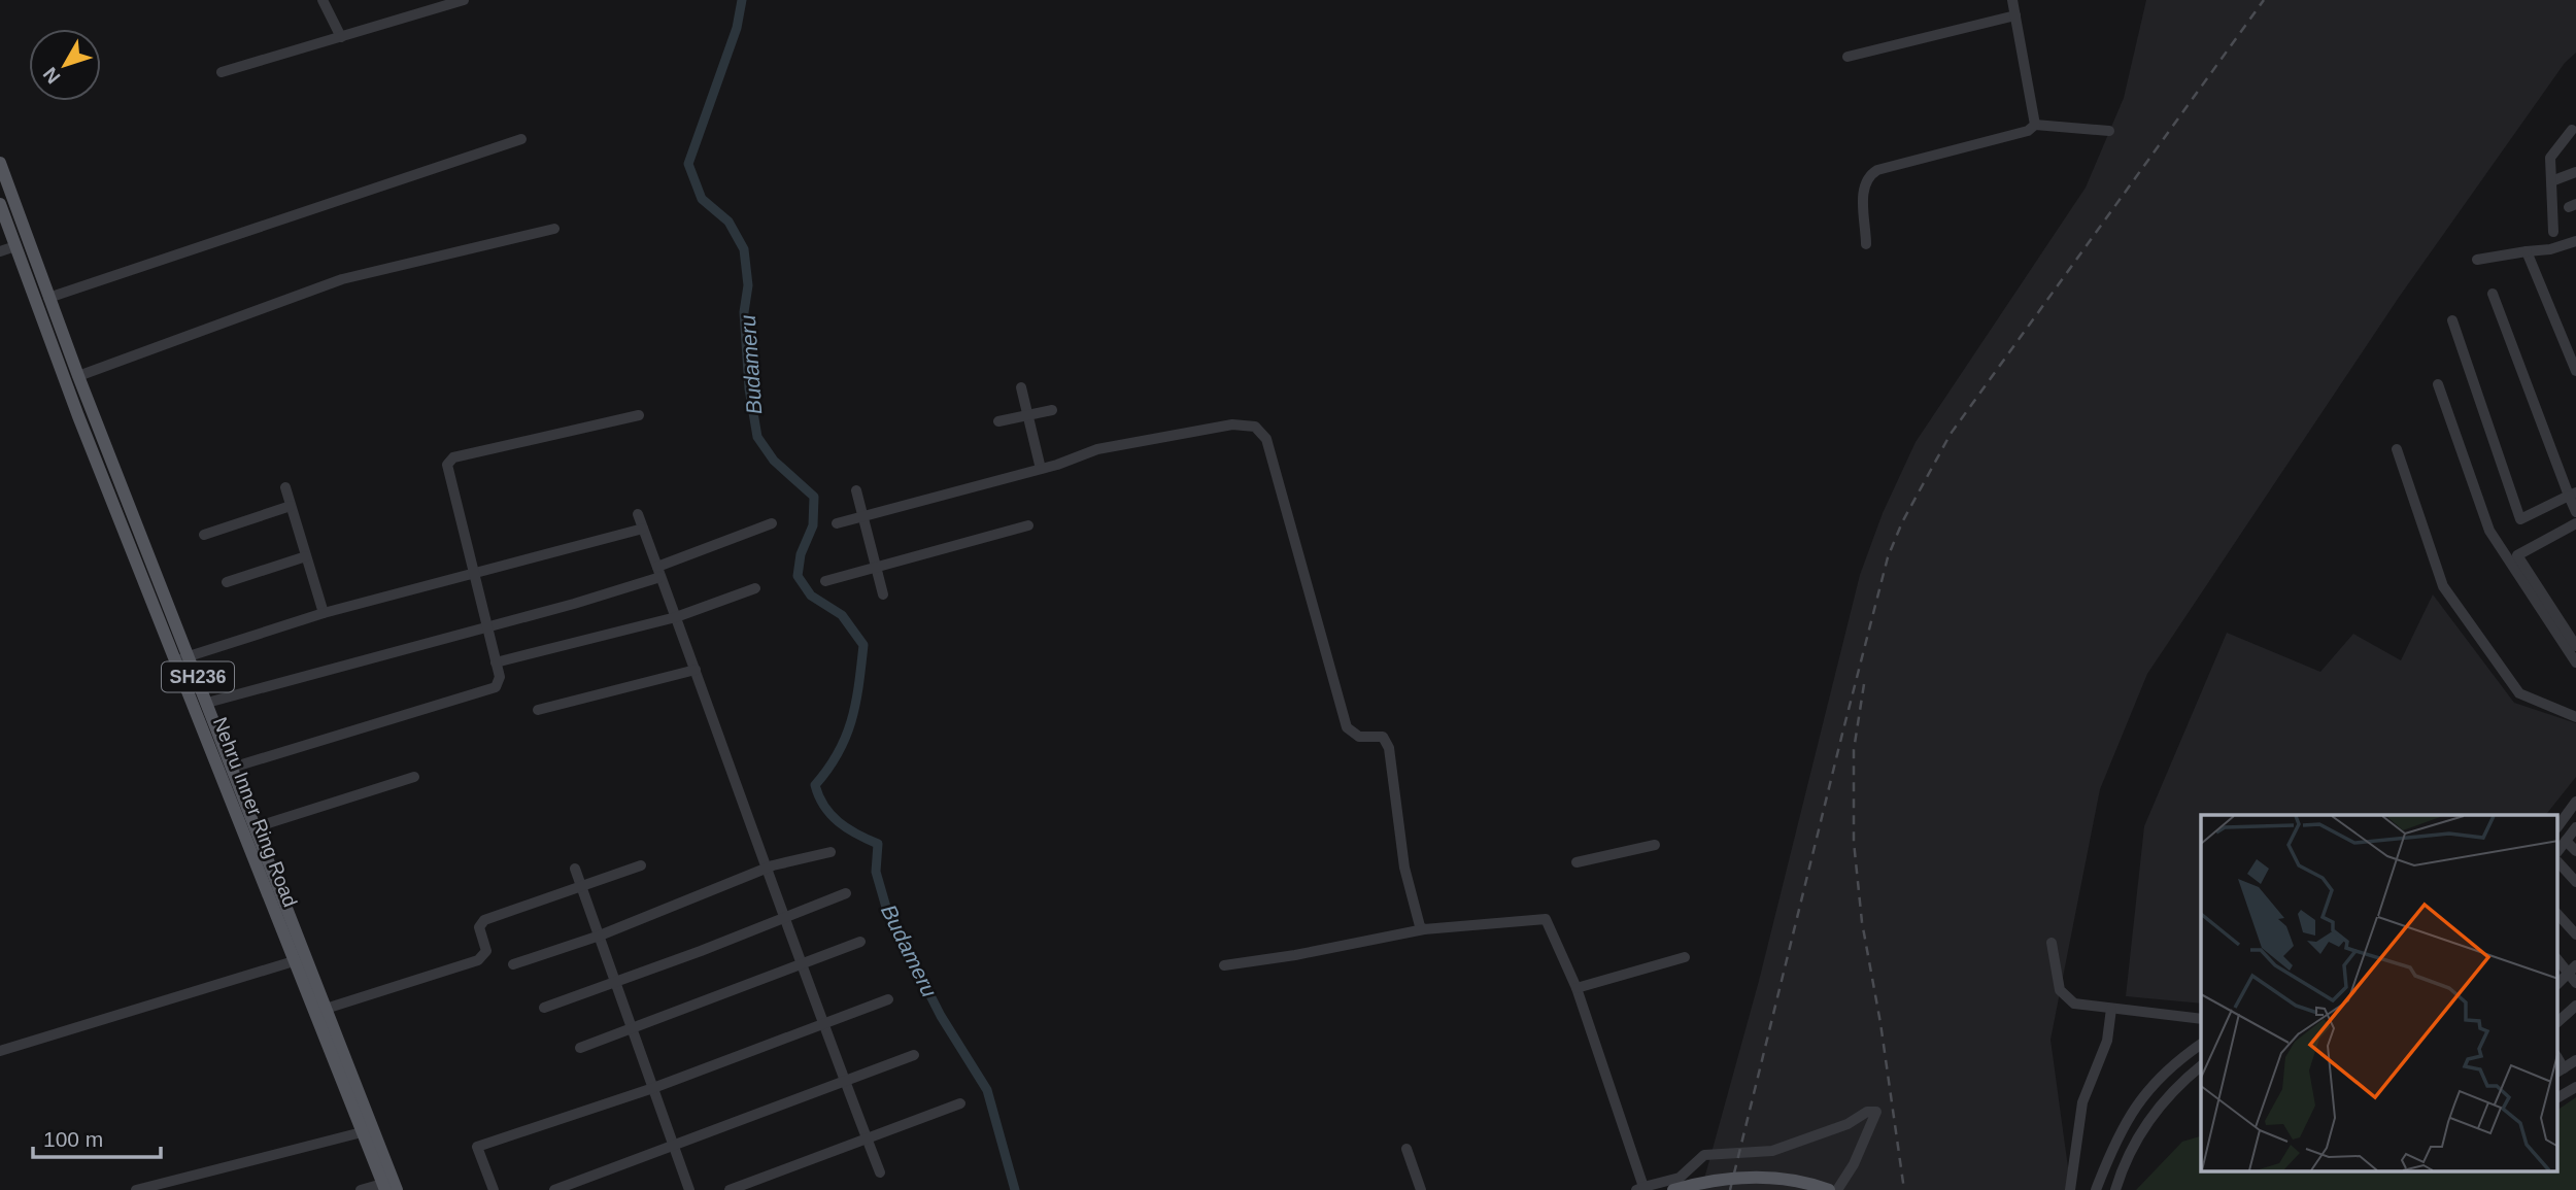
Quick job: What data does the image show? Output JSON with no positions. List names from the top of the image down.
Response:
{
  "streets": {
    "main road": ["SH236", "Nehru Inner Ring Road"]
  },
  "water": ["Budameru"],
  "scale_bar": "100 m",
  "north": "bottom left"
}
